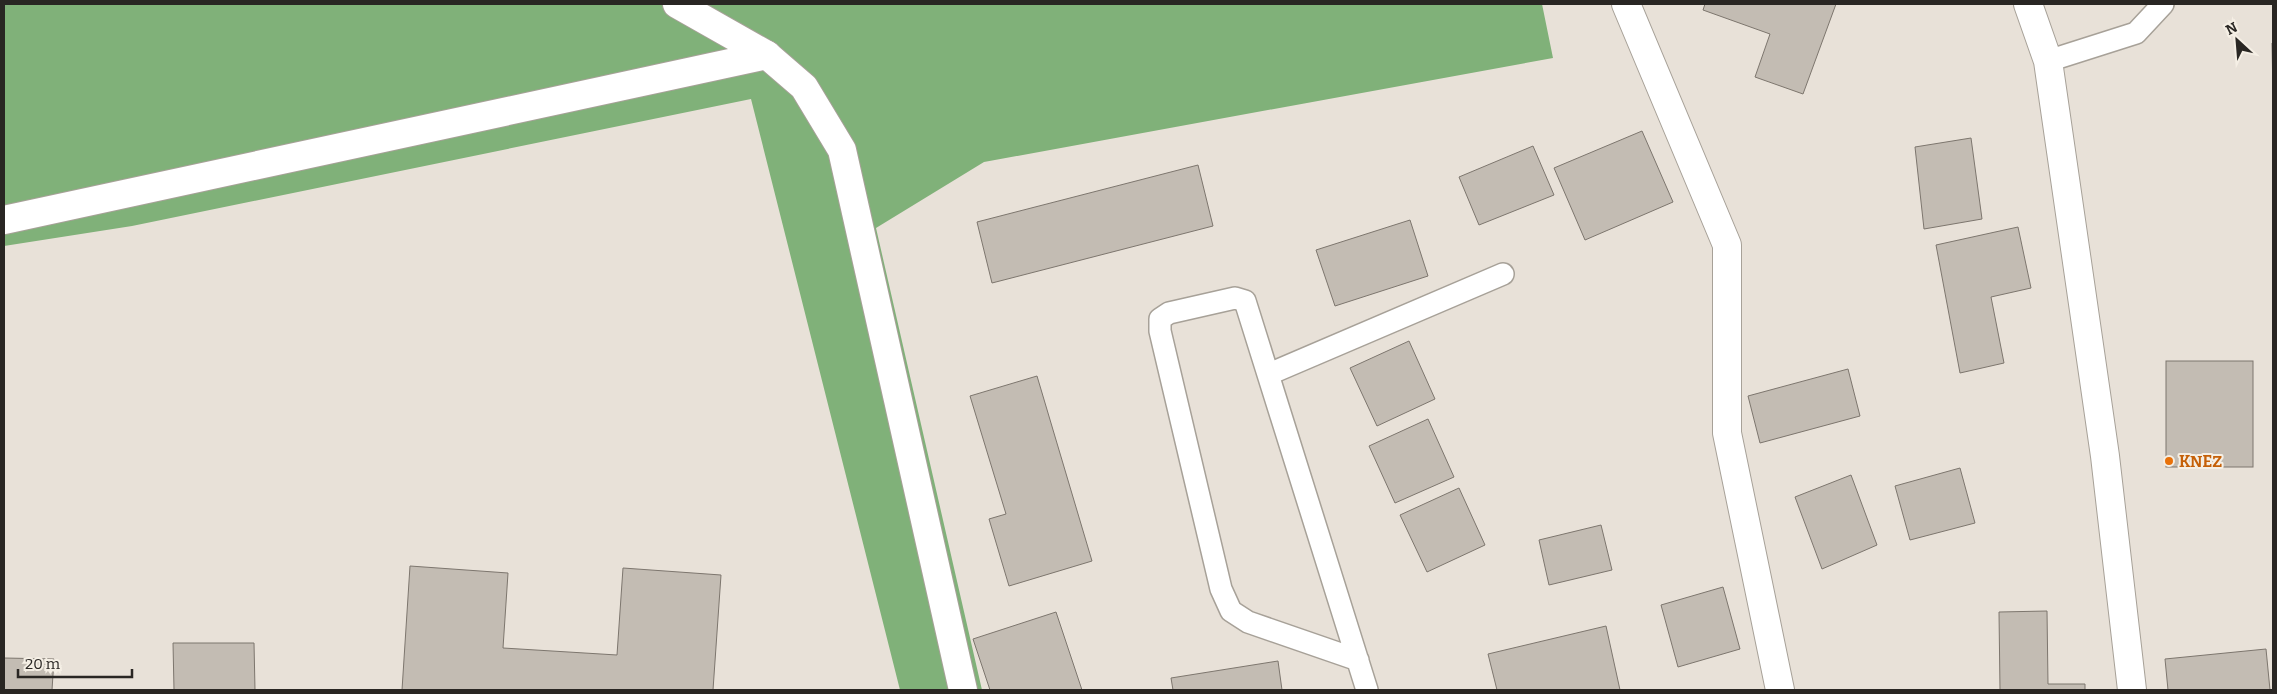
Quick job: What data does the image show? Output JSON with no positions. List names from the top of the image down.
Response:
{
  "places": ["KNEZ"],
  "scale_bar": "20 m",
  "north": "top left"
}
